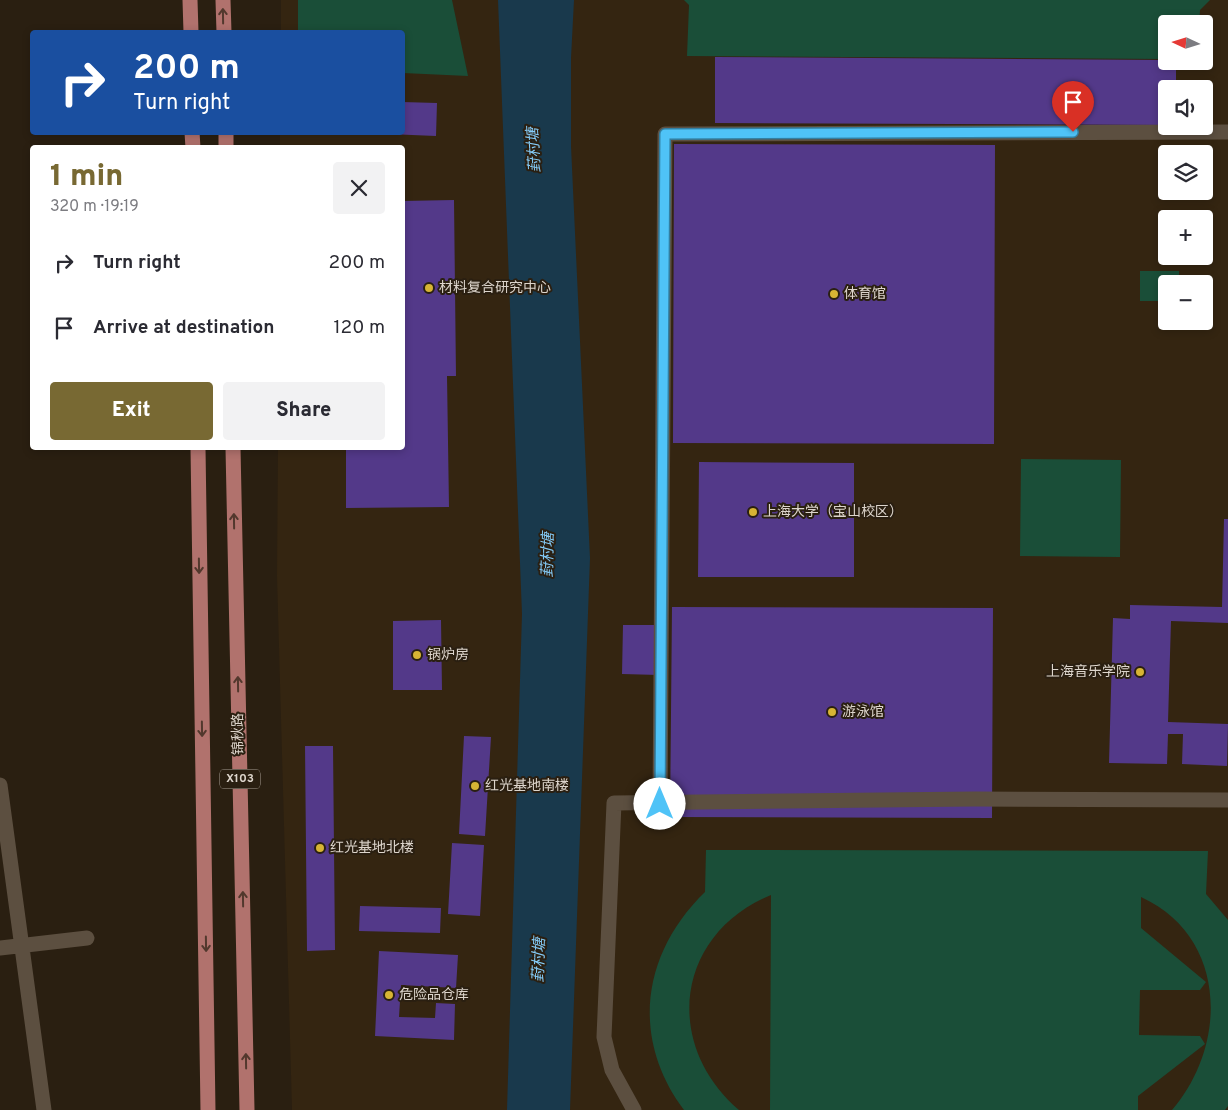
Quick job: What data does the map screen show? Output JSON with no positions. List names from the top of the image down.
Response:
{
  "streets": {
    "main road": ["锦秋路", "X103"]
  },
  "water": ["葑村塘"],
  "places": [
    "材料复合研究中心",
    "体育馆",
    "上海大学（宝山校区）",
    "锅炉房",
    "上海音乐学院",
    "游泳馆",
    "红光基地南楼",
    "红光基地北楼",
    "危险品仓库"
  ],
  "north": "left",
  "page": {
    "map_buttons": ["+", "−"],
    "turn": ["200 m", "Turn right"],
    "heading": ["1 min", "320 m · 19:19"],
    "list": [
      {
        "name": "Turn right",
        "value": "200 m"
      },
      {
        "name": "Arrive at destination",
        "value": "120 m"
      }
    ],
    "buttons": ["Exit", "Share"]
  }
}
